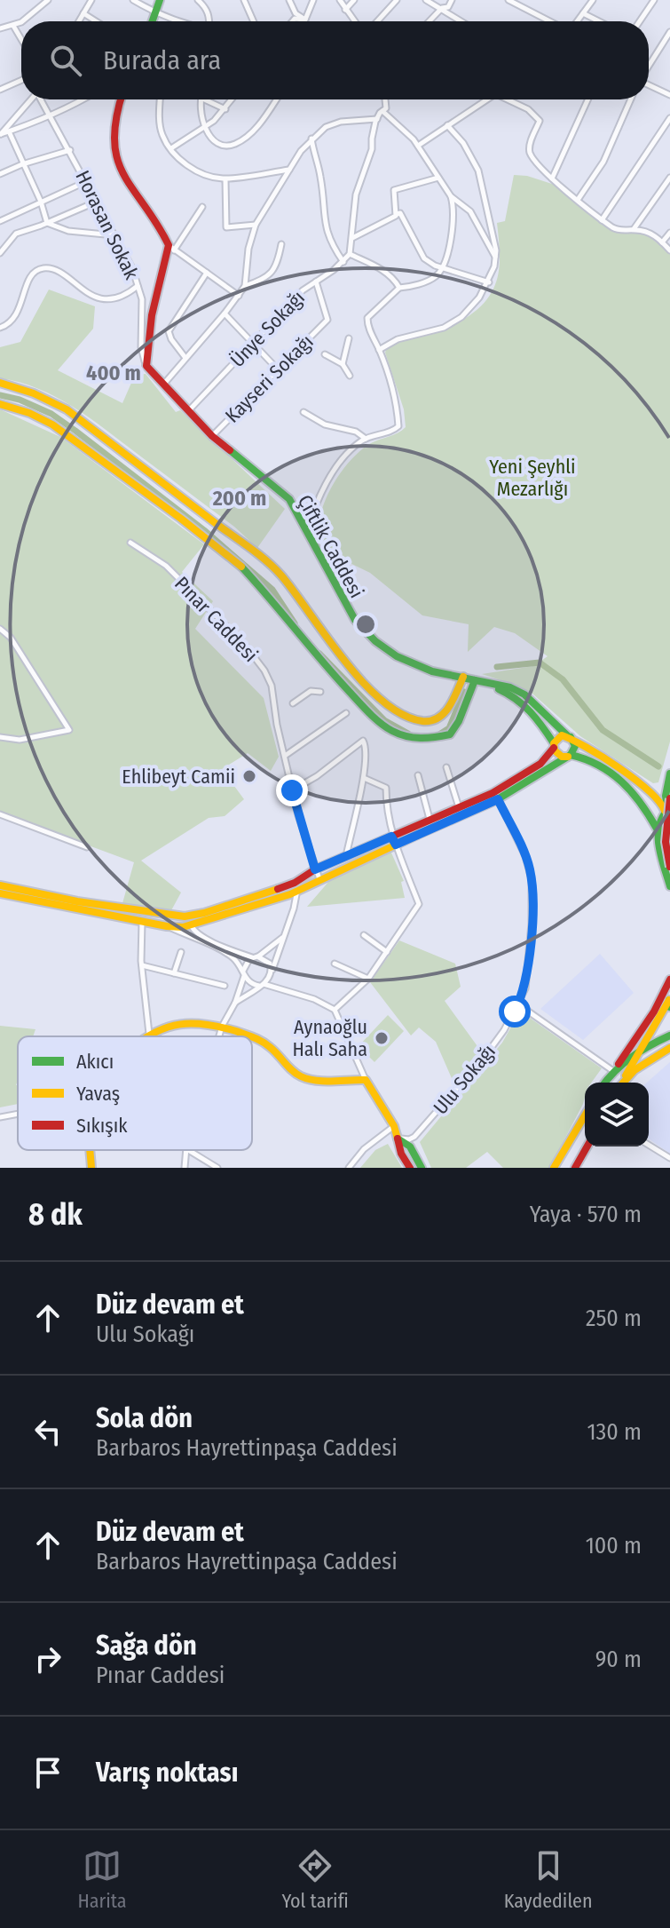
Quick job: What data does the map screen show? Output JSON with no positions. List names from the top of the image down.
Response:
{
  "streets": {
    "street": [
      "Horasan Sokak",
      "Ünye Sokağı",
      "Kayseri Sokağı",
      "Çiftlik Caddesi",
      "Pınar Caddesi",
      "Ulu Sokağı"
    ]
  },
  "crossings": [
    ["Horasan Sokak", "Çiftlik Caddesi"],
    ["Ünye Sokağı", "Kayseri Sokağı"],
    ["Ünye Sokağı", "Çiftlik Caddesi"],
    ["Kayseri Sokağı", "Çiftlik Caddesi"]
  ],
  "parks": ["Yeni Şeyhli Mezarlığı"],
  "places": ["Ehlibeyt Camii", "Aynaoğlu Halı Saha"],
  "legend": ["Akıcı", "Yavaş", "Sıkışık"],
  "page": {
    "search": "Burada ara",
    "heading": ["8 dk", "Yaya · 570 m"],
    "list": [
      ["Düz devam et", "Ulu Sokağı", "250 m"],
      ["Sola dön", "Barbaros Hayrettinpaşa Caddesi", "130 m"],
      ["Düz devam et", "Barbaros Hayrettinpaşa Caddesi", "100 m"],
      ["Sağa dön", "Pınar Caddesi", "90 m"],
      "Varış noktası"
    ],
    "nav": ["Harita", "Yol tarifi", "Kaydedilen"]
  },
  "rings": ["400 m", "200 m"]
}
